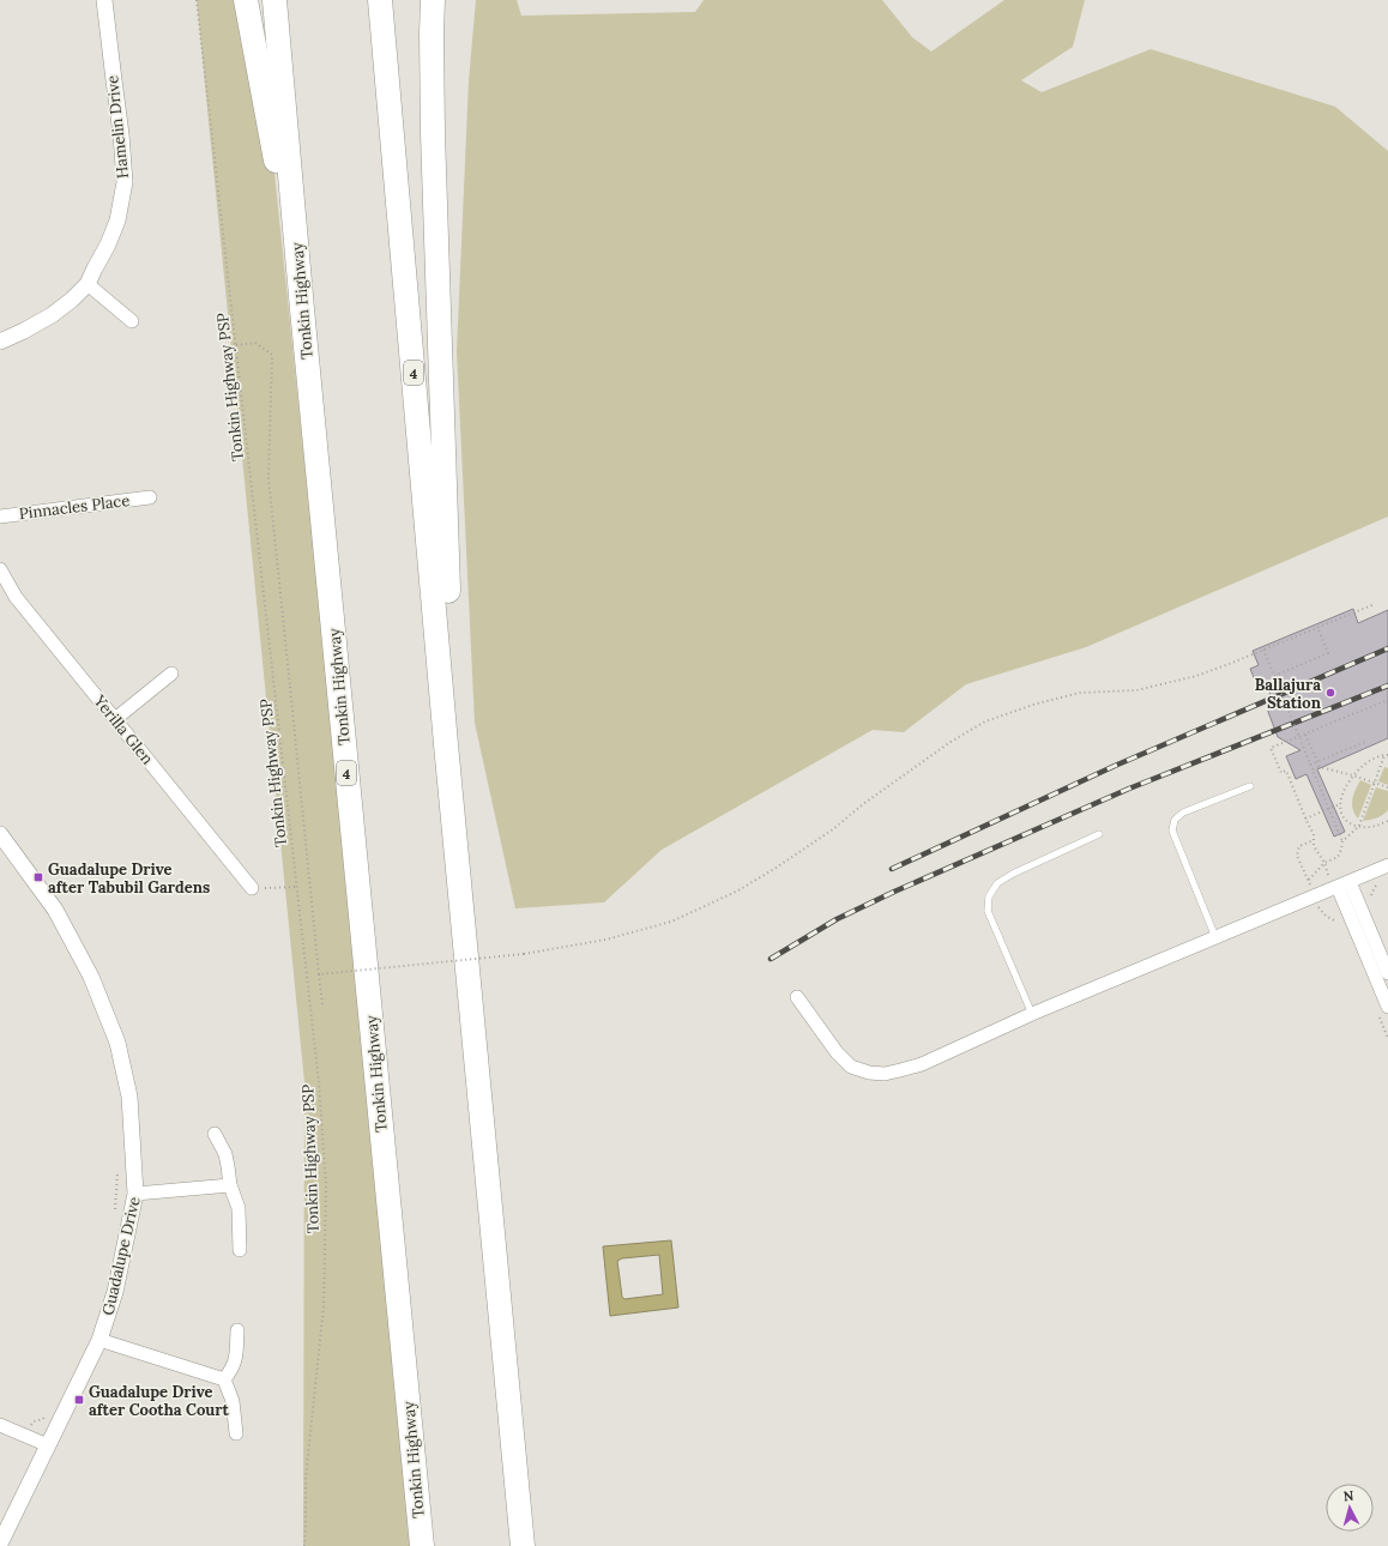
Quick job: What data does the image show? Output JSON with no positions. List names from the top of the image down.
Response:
{
  "streets": {
    "highway": ["Tonkin Highway", "4"],
    "street": [
      "Hamelin Drive",
      "Pinnacles Place",
      "Yerilla Glen",
      "Guadalupe Drive"
    ],
    "path": ["Tonkin Highway PSP"]
  },
  "places": {
    "other": ["Ballajura Station"],
    "transit": ["Guadalupe Drive after Tabubil Gardens", "Guadalupe Drive after Cootha Court"]
  },
  "north": "top"
}
